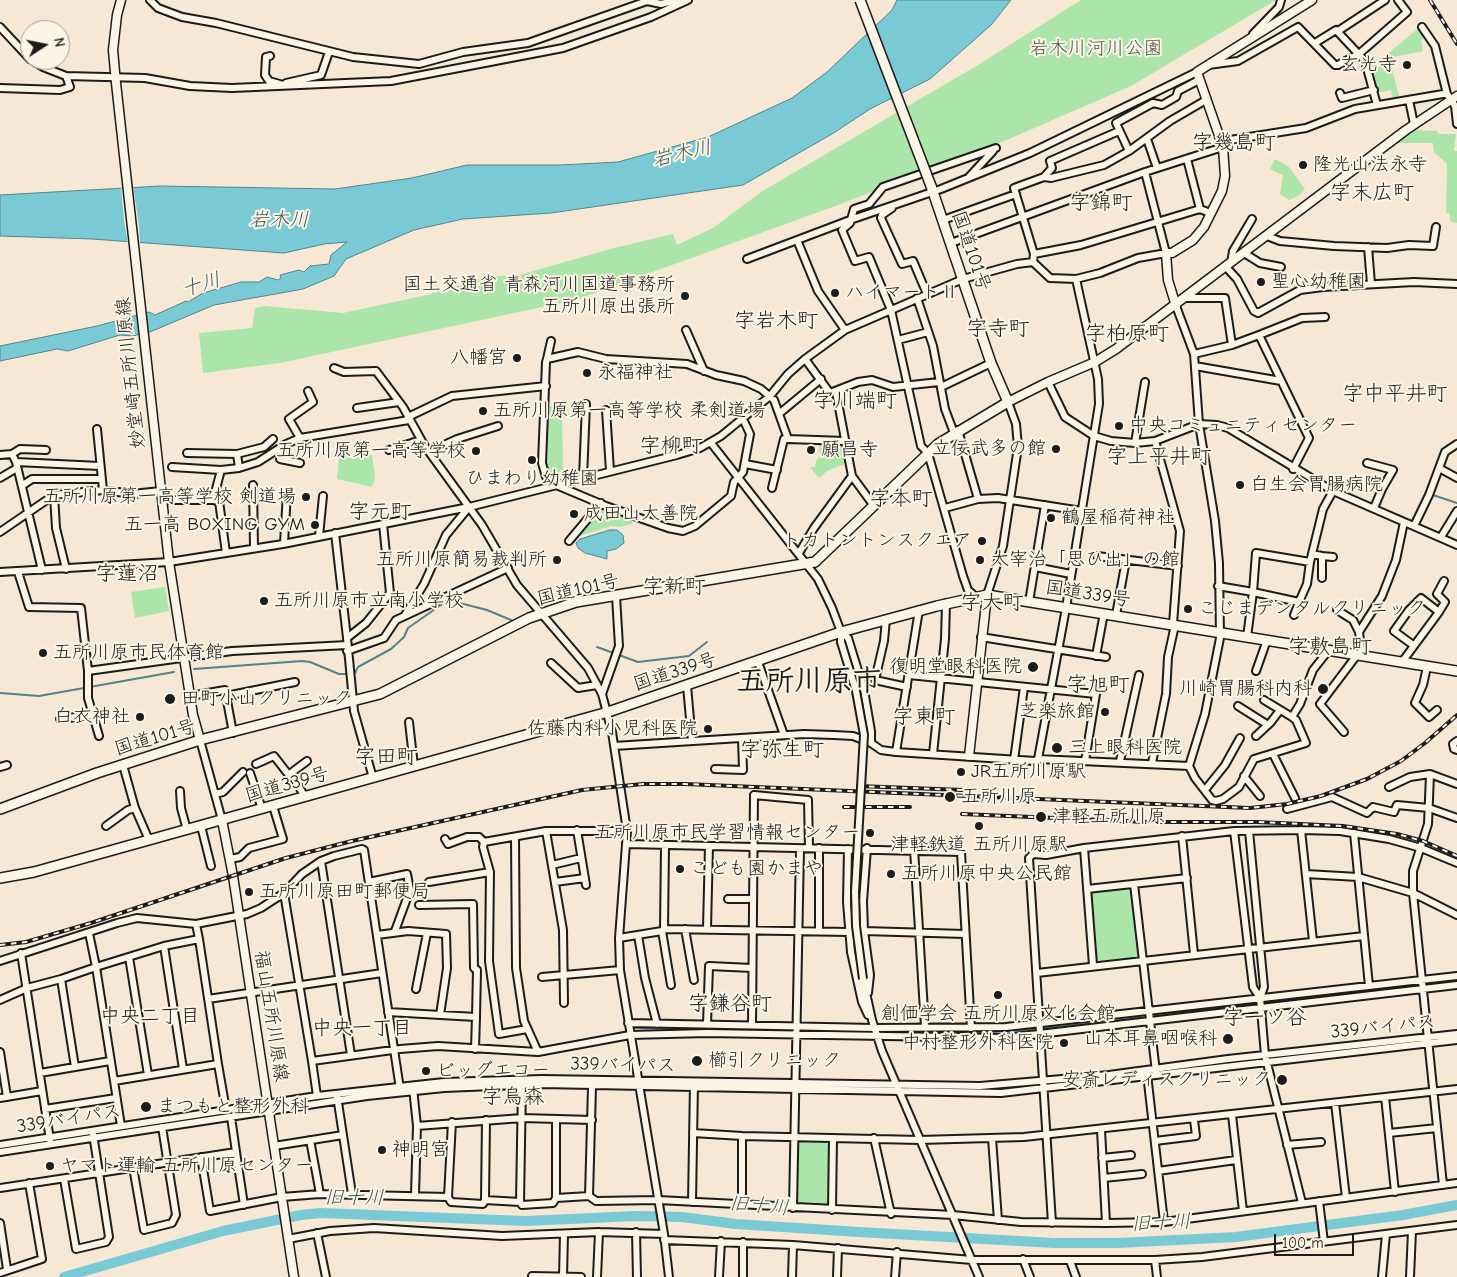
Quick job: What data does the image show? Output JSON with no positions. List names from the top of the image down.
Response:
{
  "streets": {
    "highway": ["国道101号", "国道339号"],
    "main road": ["妙堂崎五所川原線", "福山五所川原線"],
    "street": ["339バイパス"]
  },
  "crossings": [
    ["国道101号", "妙堂崎五所川原線"],
    ["国道339号", "福山五所川原線"],
    ["福山五所川原線", "339バイパス"]
  ],
  "districts": [
    "字幾島町",
    "字末広町",
    "字錦町",
    "字岩木町",
    "字寺町",
    "字柏原町",
    "字中平井町",
    "字川端町",
    "字柳町",
    "字上平井町",
    "字本町",
    "字元町",
    "字蓮沼",
    "字新町",
    "字大町",
    "字敷島町",
    "五所川原市",
    "字旭町",
    "字東町",
    "字弥生町",
    "字田町",
    "字鎌谷町",
    "中央二丁目",
    "字一ツ谷",
    "中央一丁目",
    "字烏森"
  ],
  "water": ["岩木川", "十川", "旧十川"],
  "parks": ["岩木川河川公園"],
  "places": [
    "玄光寺",
    "隆光山法永寺",
    "聖心幼稚園",
    "ハイマートⅡ",
    "国土交通省 青森河川国道事務所 五所川原出張所",
    "八幡宮",
    "永福神社",
    "五所川原第一高等学校 柔剣道場",
    "中央コミュニティセンター",
    "立佞武多の館",
    "願昌寺",
    "五所川原第一高等学校",
    "ひまわり幼稚園",
    "白生会胃腸病院",
    "五所川原第一高等学校 剣道場",
    "成田山大善院",
    "鶴屋稲荷神社",
    "五一高 BOXING GYM",
    "トカトントンスクエア",
    "五所川原簡易裁判所",
    "太宰治「思ひ出」の館",
    "五所川原市立南小学校",
    "こじまデンタルクリニック",
    "五所川原市民体育館",
    "復明堂眼科医院",
    "川崎胃腸科内科",
    "田町小山クリニック",
    "芝楽旅館",
    "白衣神社",
    "佐藤内科小児科医院",
    "三上眼科医院",
    "JR五所川原駅",
    "五所川原",
    "津軽五所川原",
    "津軽鉄道 五所川原駅",
    "五所川原市民学習情報センター",
    "こども園かまや",
    "五所川原中央公民館",
    "五所川原田町郵便局",
    "創価学会 五所川原文化会館",
    "山本耳鼻咽喉科",
    "中村整形外科医院",
    "櫛引クリニック",
    "ビッグエコー",
    "安斎レディスクリニック",
    "まつもと整形外科",
    "神明宮",
    "ヤマト運輸 五所川原センター"
  ],
  "scale_bar": "100 m",
  "north": "right"
}
